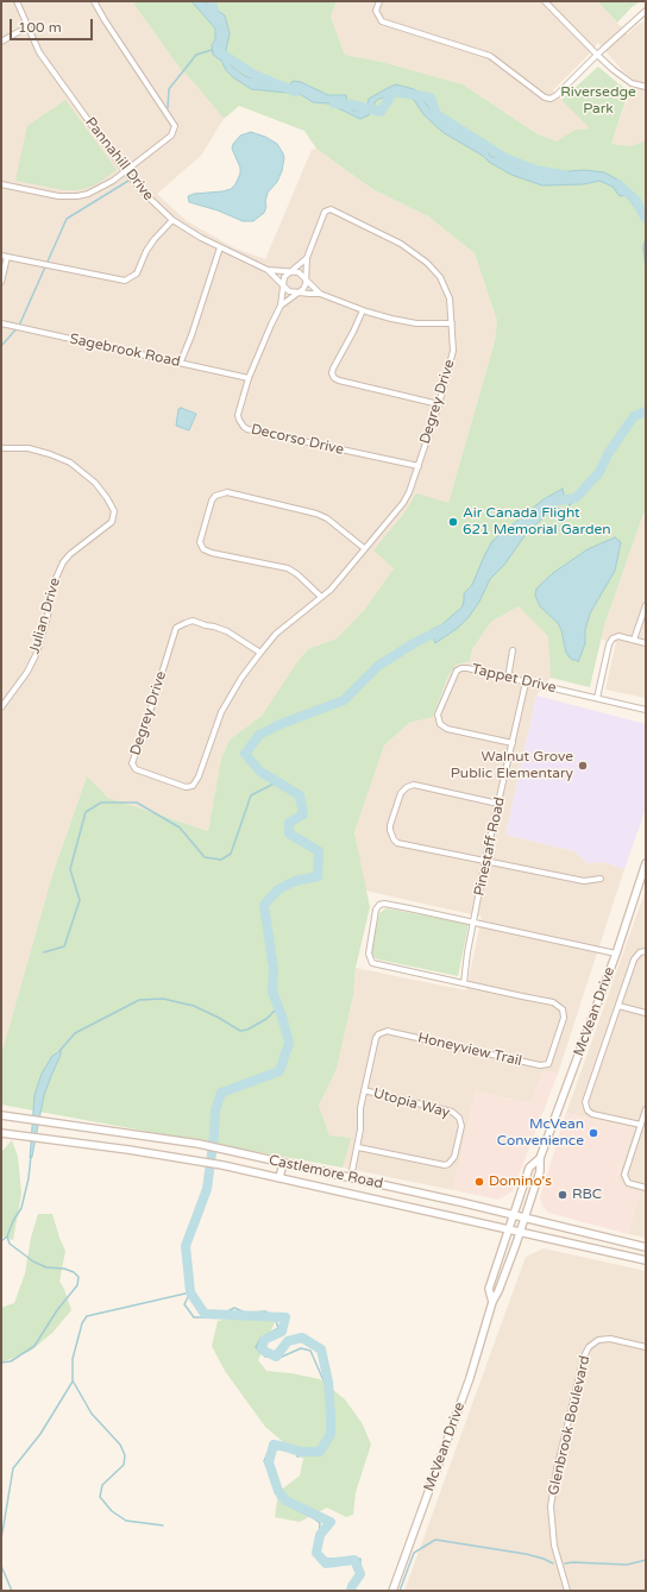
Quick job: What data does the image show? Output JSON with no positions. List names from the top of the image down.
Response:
{
  "streets": {
    "main road": ["McVean Drive", "Castlemore Road"],
    "street": [
      "Pannahill Drive",
      "Sagebrook Road",
      "Degrey Drive",
      "Decorso Drive",
      "Julian Drive",
      "Tappet Drive",
      "Pinestaff Road",
      "Honeyview Trail",
      "Utopia Way",
      "Glenbrook Boulevard"
    ]
  },
  "crossings": [
    ["Pannahill Drive", "Degrey Drive"],
    ["Pannahill Drive", "Decorso Drive"],
    ["Sagebrook Road", "Decorso Drive"],
    ["Degrey Drive", "Decorso Drive"],
    ["Tappet Drive", "Pinestaff Road"],
    ["Pinestaff Road", "Honeyview Trail"],
    ["McVean Drive", "Castlemore Road"],
    ["Honeyview Trail", "Utopia Way"],
    ["Honeyview Trail", "Castlemore Road"]
  ],
  "parks": ["Riversedge Park"],
  "places": [
    "Air Canada Flight 621 Memorial Garden",
    "Walnut Grove Public Elementary",
    "McVean Convenience",
    "Domino's",
    "RBC"
  ],
  "scale_bar": "100 m"
}
